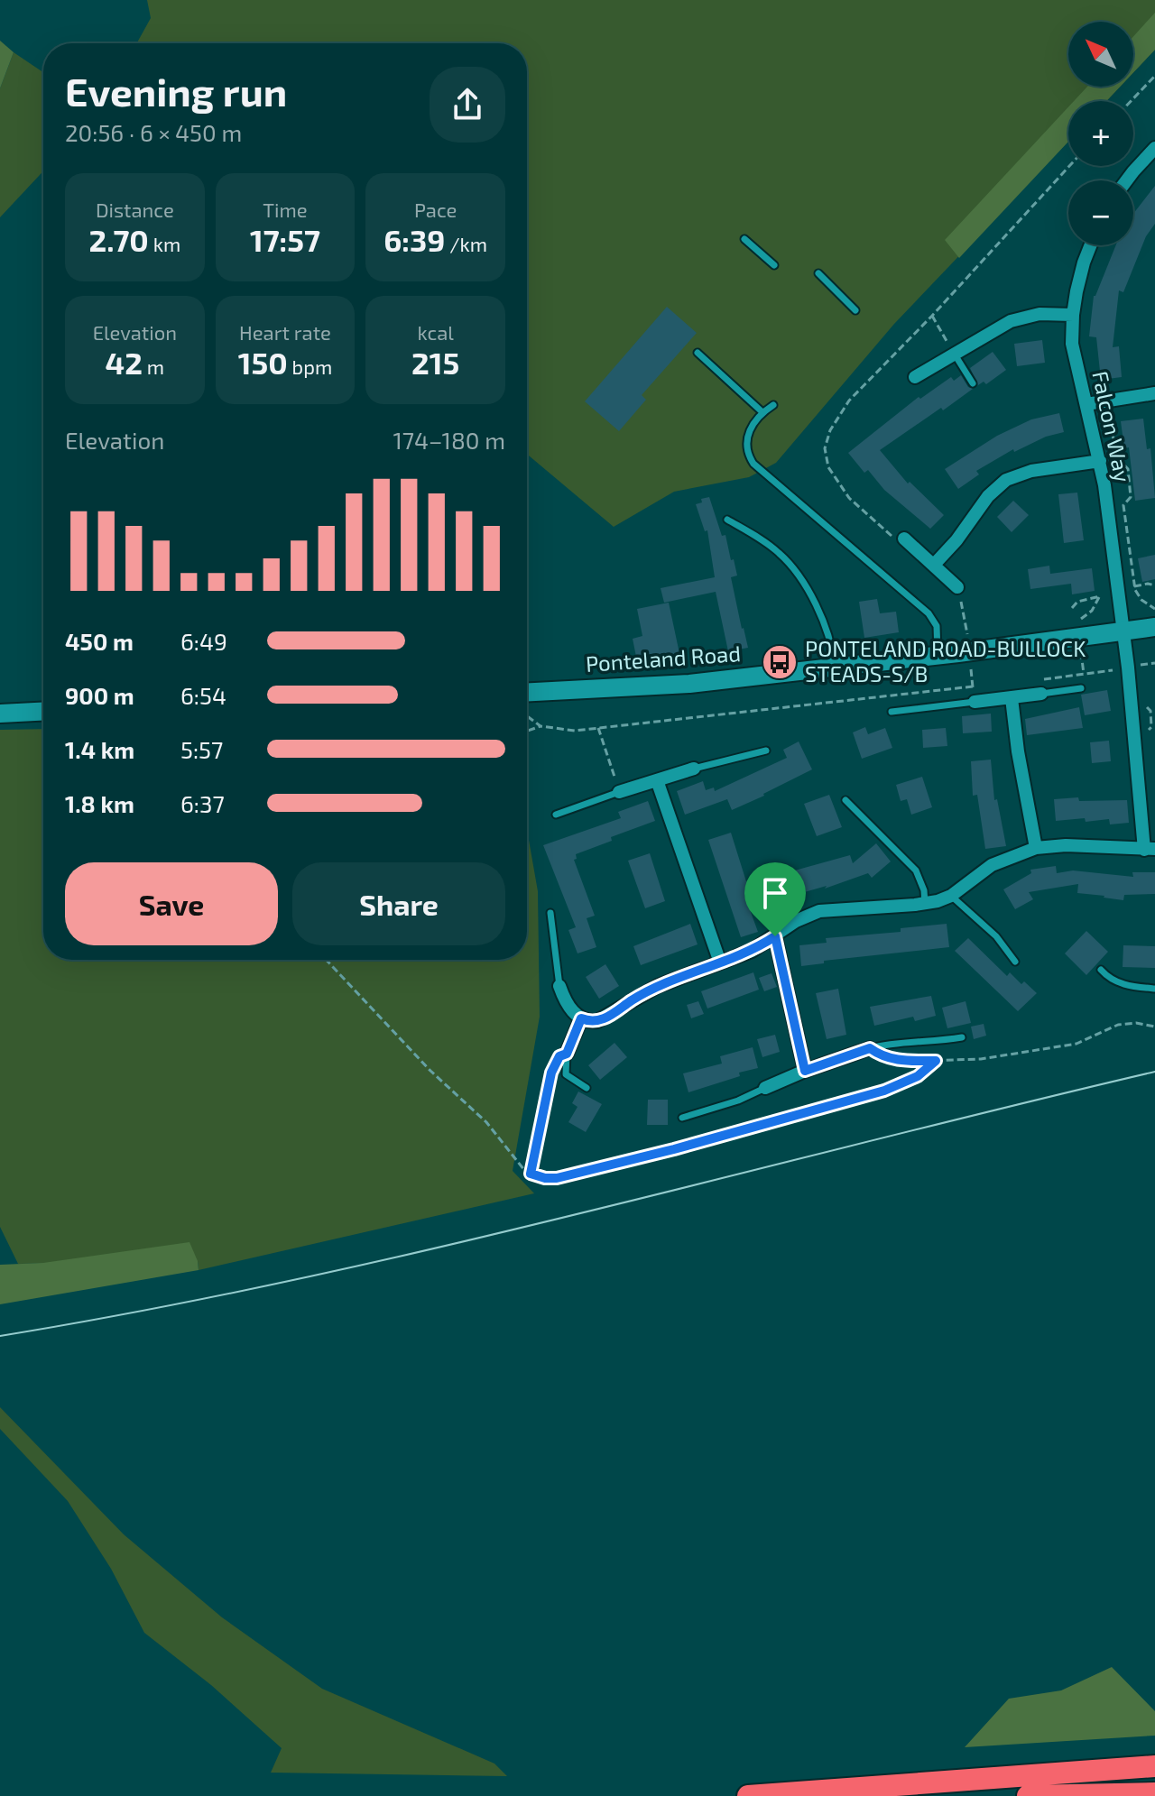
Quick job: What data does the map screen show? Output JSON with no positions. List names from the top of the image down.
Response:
{
  "streets": {
    "main road": ["Ponteland Road"],
    "street": ["Falcon Way"]
  },
  "crossings": [
    ["Falcon Way", "Ponteland Road"]
  ],
  "places": {
    "bus stop": ["PONTELAND ROAD-BULLOCK STEADS-S/B"]
  },
  "north": "top left",
  "page": {
    "map_buttons": ["+", "−"],
    "heading": ["Evening run", "20:56 · 6 × 450 m"],
    "stats": [
      ["Distance", "2.70 km"],
      ["Time", "17:57"],
      ["Pace", "6:39 /km"],
      ["Elevation", "42 m"],
      ["Heart rate", "150 bpm"],
      ["kcal", "215"]
    ],
    "chart": ["Elevation", "174–180 m"],
    "list": [
      {
        "name": "450 m",
        "note": "6:49"
      },
      {
        "name": "900 m",
        "note": "6:54"
      },
      {
        "name": "1.4 km",
        "note": "5:57"
      },
      {
        "name": "1.8 km",
        "note": "6:37"
      }
    ],
    "buttons": ["Save", "Share"]
  }
}
